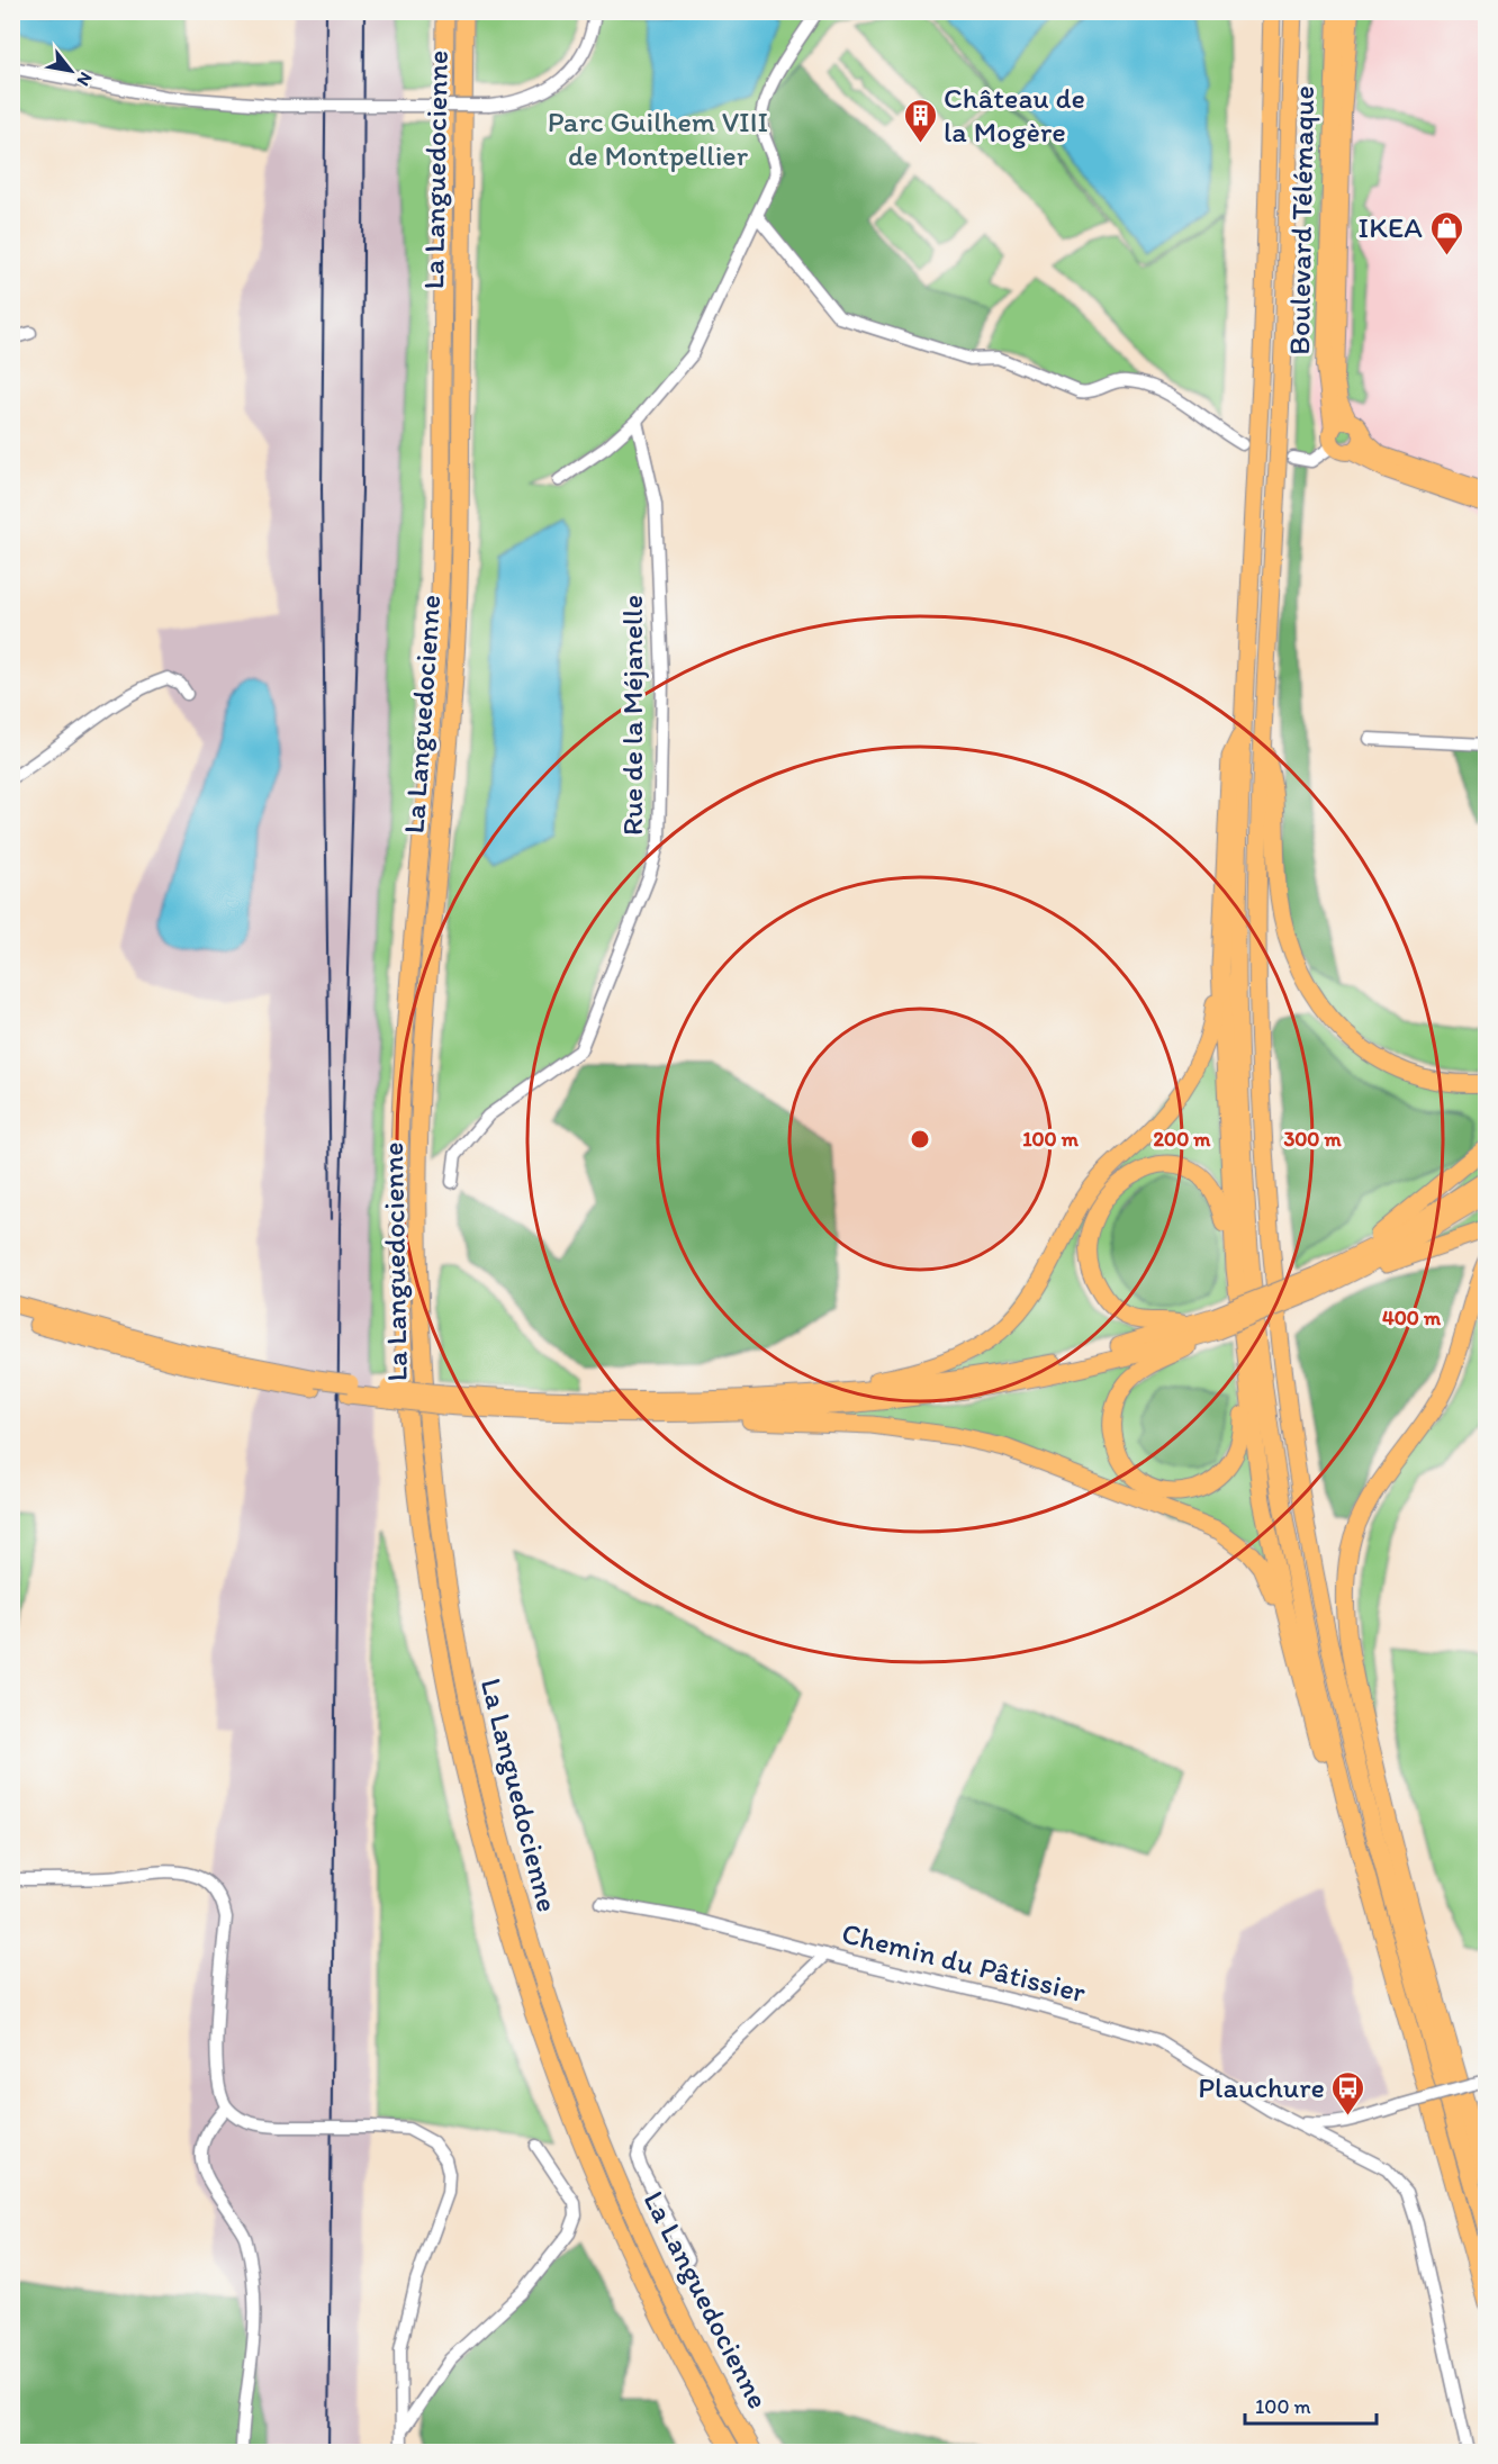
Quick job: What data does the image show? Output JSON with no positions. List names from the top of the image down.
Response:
{
  "streets": {
    "highway": ["La Languedocienne"],
    "main road": ["Boulevard Télémaque"],
    "street": ["Rue de la Méjanelle", "Chemin du Pâtissier"]
  },
  "parks": ["Parc Guilhem VIII de Montpellier"],
  "places": {
    "building": ["Château de la Mogère"],
    "shop": ["IKEA"],
    "bus stop": ["Plauchure"]
  },
  "scale_bar": "100 m",
  "north": "bottom right",
  "rings": [
    "100 m",
    "200 m",
    "300 m",
    "400 m"
  ]
}
